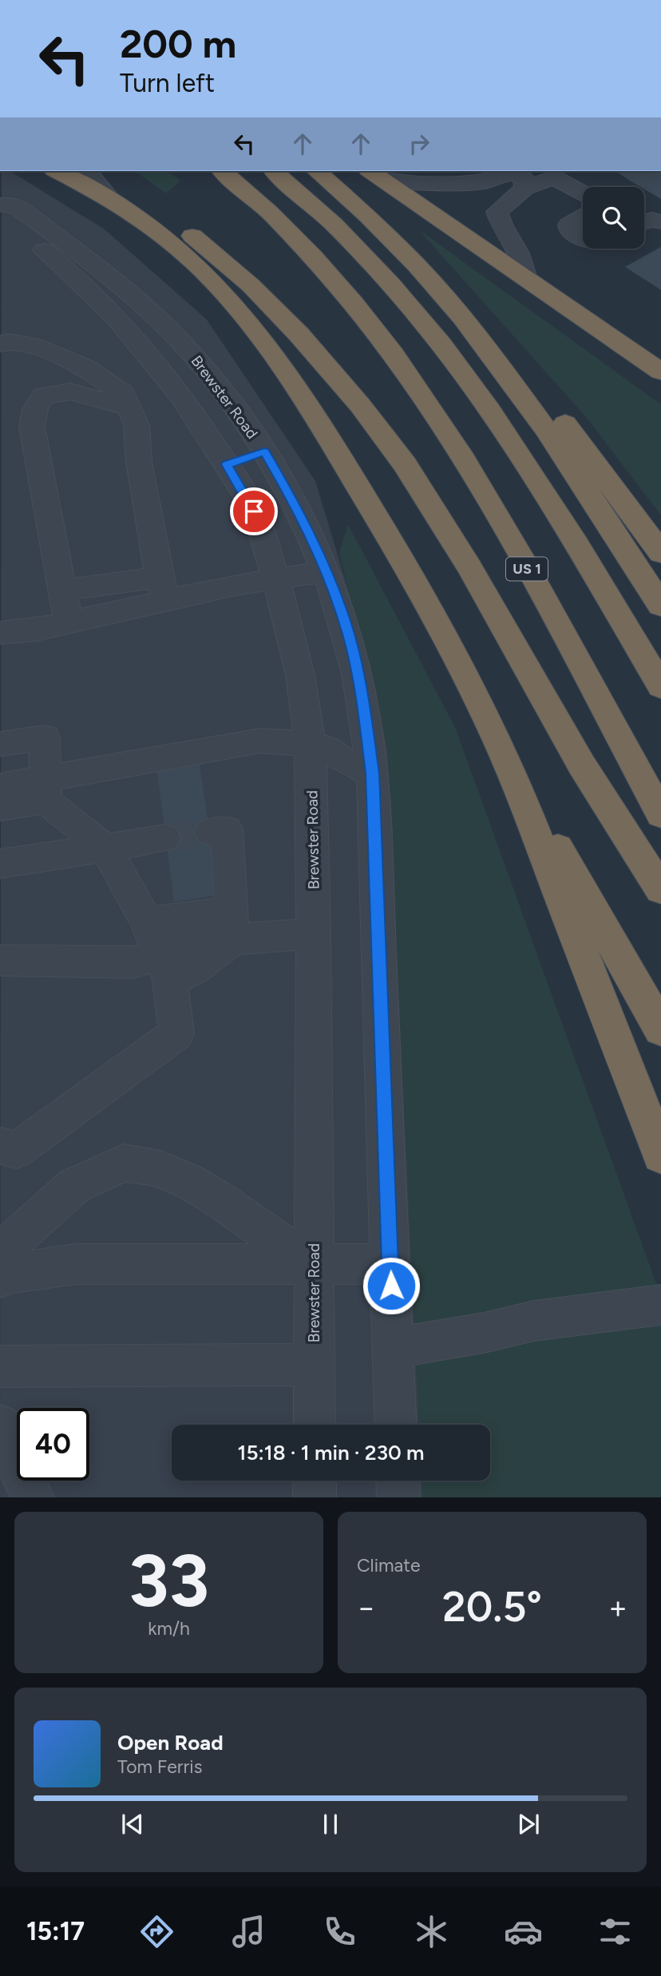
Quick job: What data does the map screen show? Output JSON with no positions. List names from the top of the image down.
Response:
{
  "streets": {
    "highway": ["US 1"],
    "street": ["Brewster Road"]
  },
  "page": {
    "turn": ["200 m", "Turn left"],
    "limit": "40",
    "trip": "15:18 · 1 min · 230 m",
    "tile": [
      ["33", "km/h"],
      "Climate"
    ],
    "heat": ["−", "20.5°", "+"],
    "song": ["Open Road", "Tom Ferris"],
    "tabs": "15:17"
  }
}
